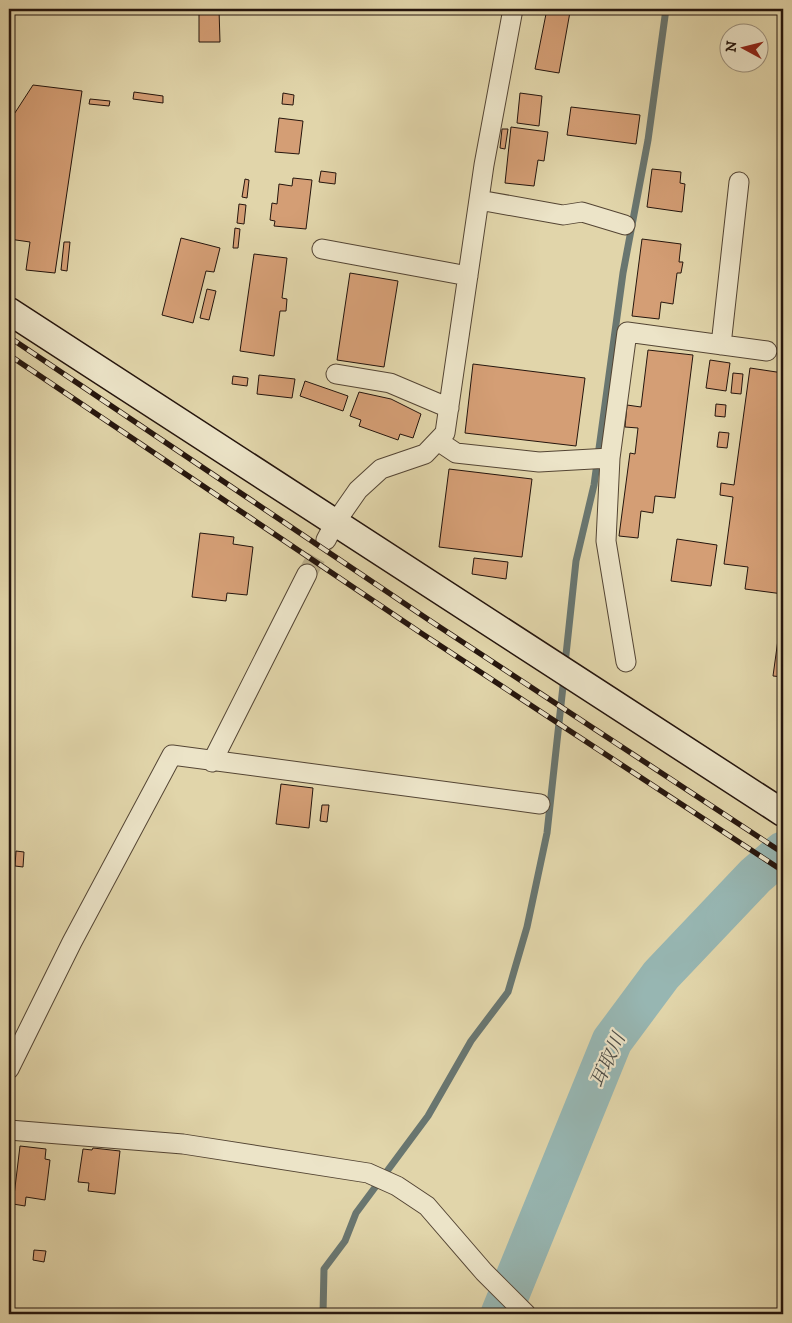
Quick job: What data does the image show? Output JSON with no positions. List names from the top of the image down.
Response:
{
  "water": ["耳取川"],
  "north": "left"
}
